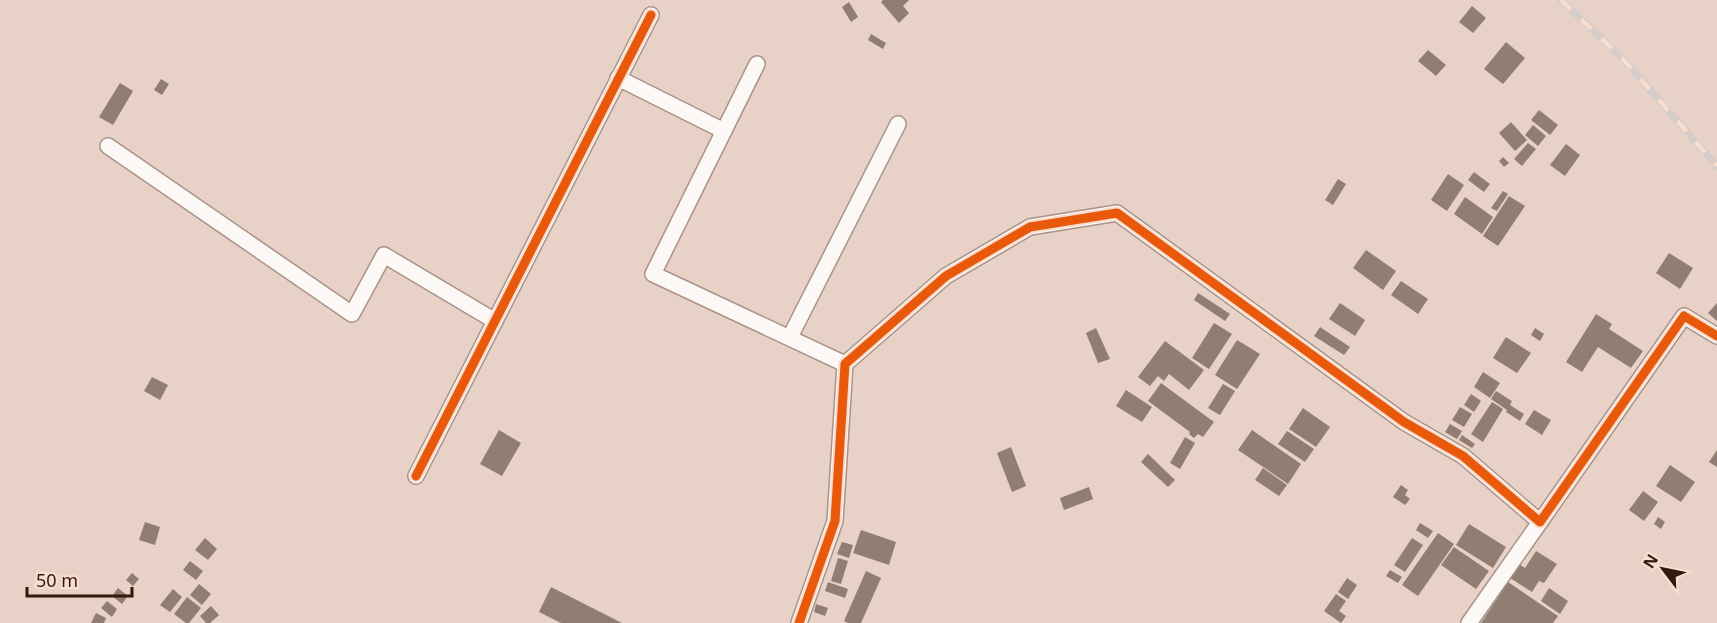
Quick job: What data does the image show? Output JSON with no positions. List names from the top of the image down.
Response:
{
  "scale_bar": "50 m",
  "north": "top left"
}
